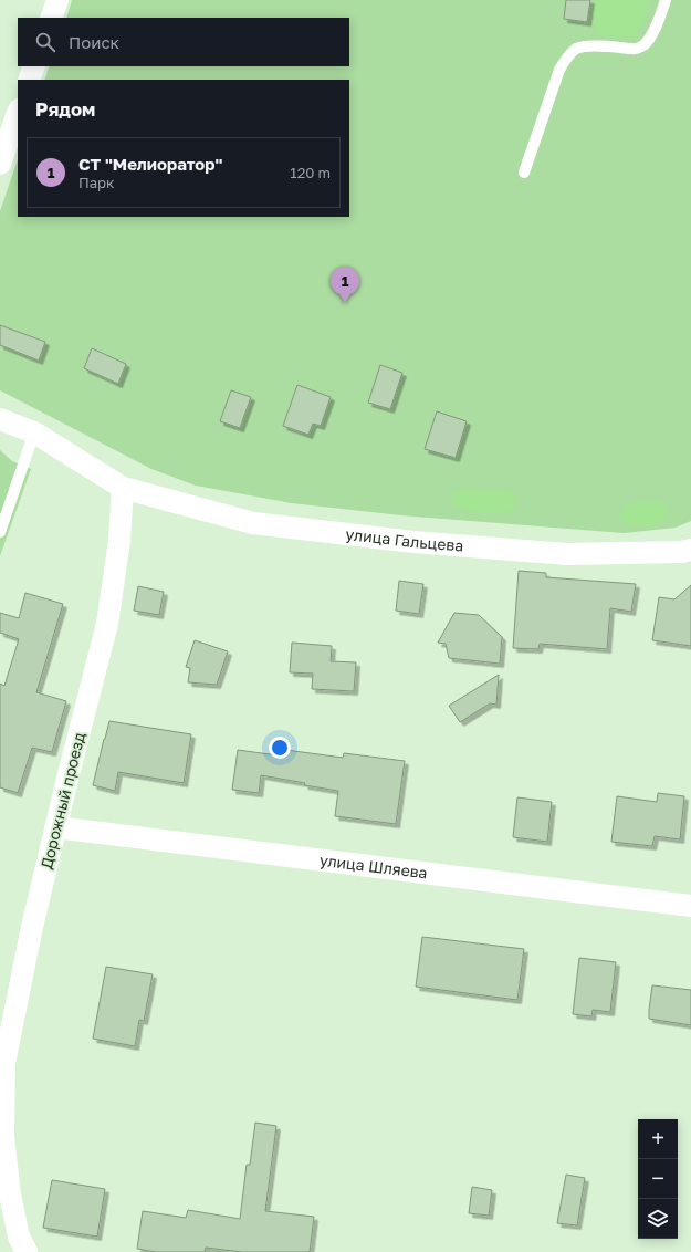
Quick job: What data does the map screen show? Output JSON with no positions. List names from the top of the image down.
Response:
{
  "streets": {
    "street": ["улица Гальцева", "Дорожный проезд", "улица Шляева"]
  },
  "crossings": [
    ["улица Гальцева", "Дорожный проезд"],
    ["Дорожный проезд", "улица Шляева"]
  ],
  "page": {
    "search": "Поиск",
    "heading": "Рядом",
    "list": [
      {
        "mark": "1",
        "name": "СТ \"Мелиоратор\"",
        "note": "Парк",
        "value": "120 m"
      }
    ],
    "pins": "1",
    "map_buttons": ["+", "−"]
  }
}
